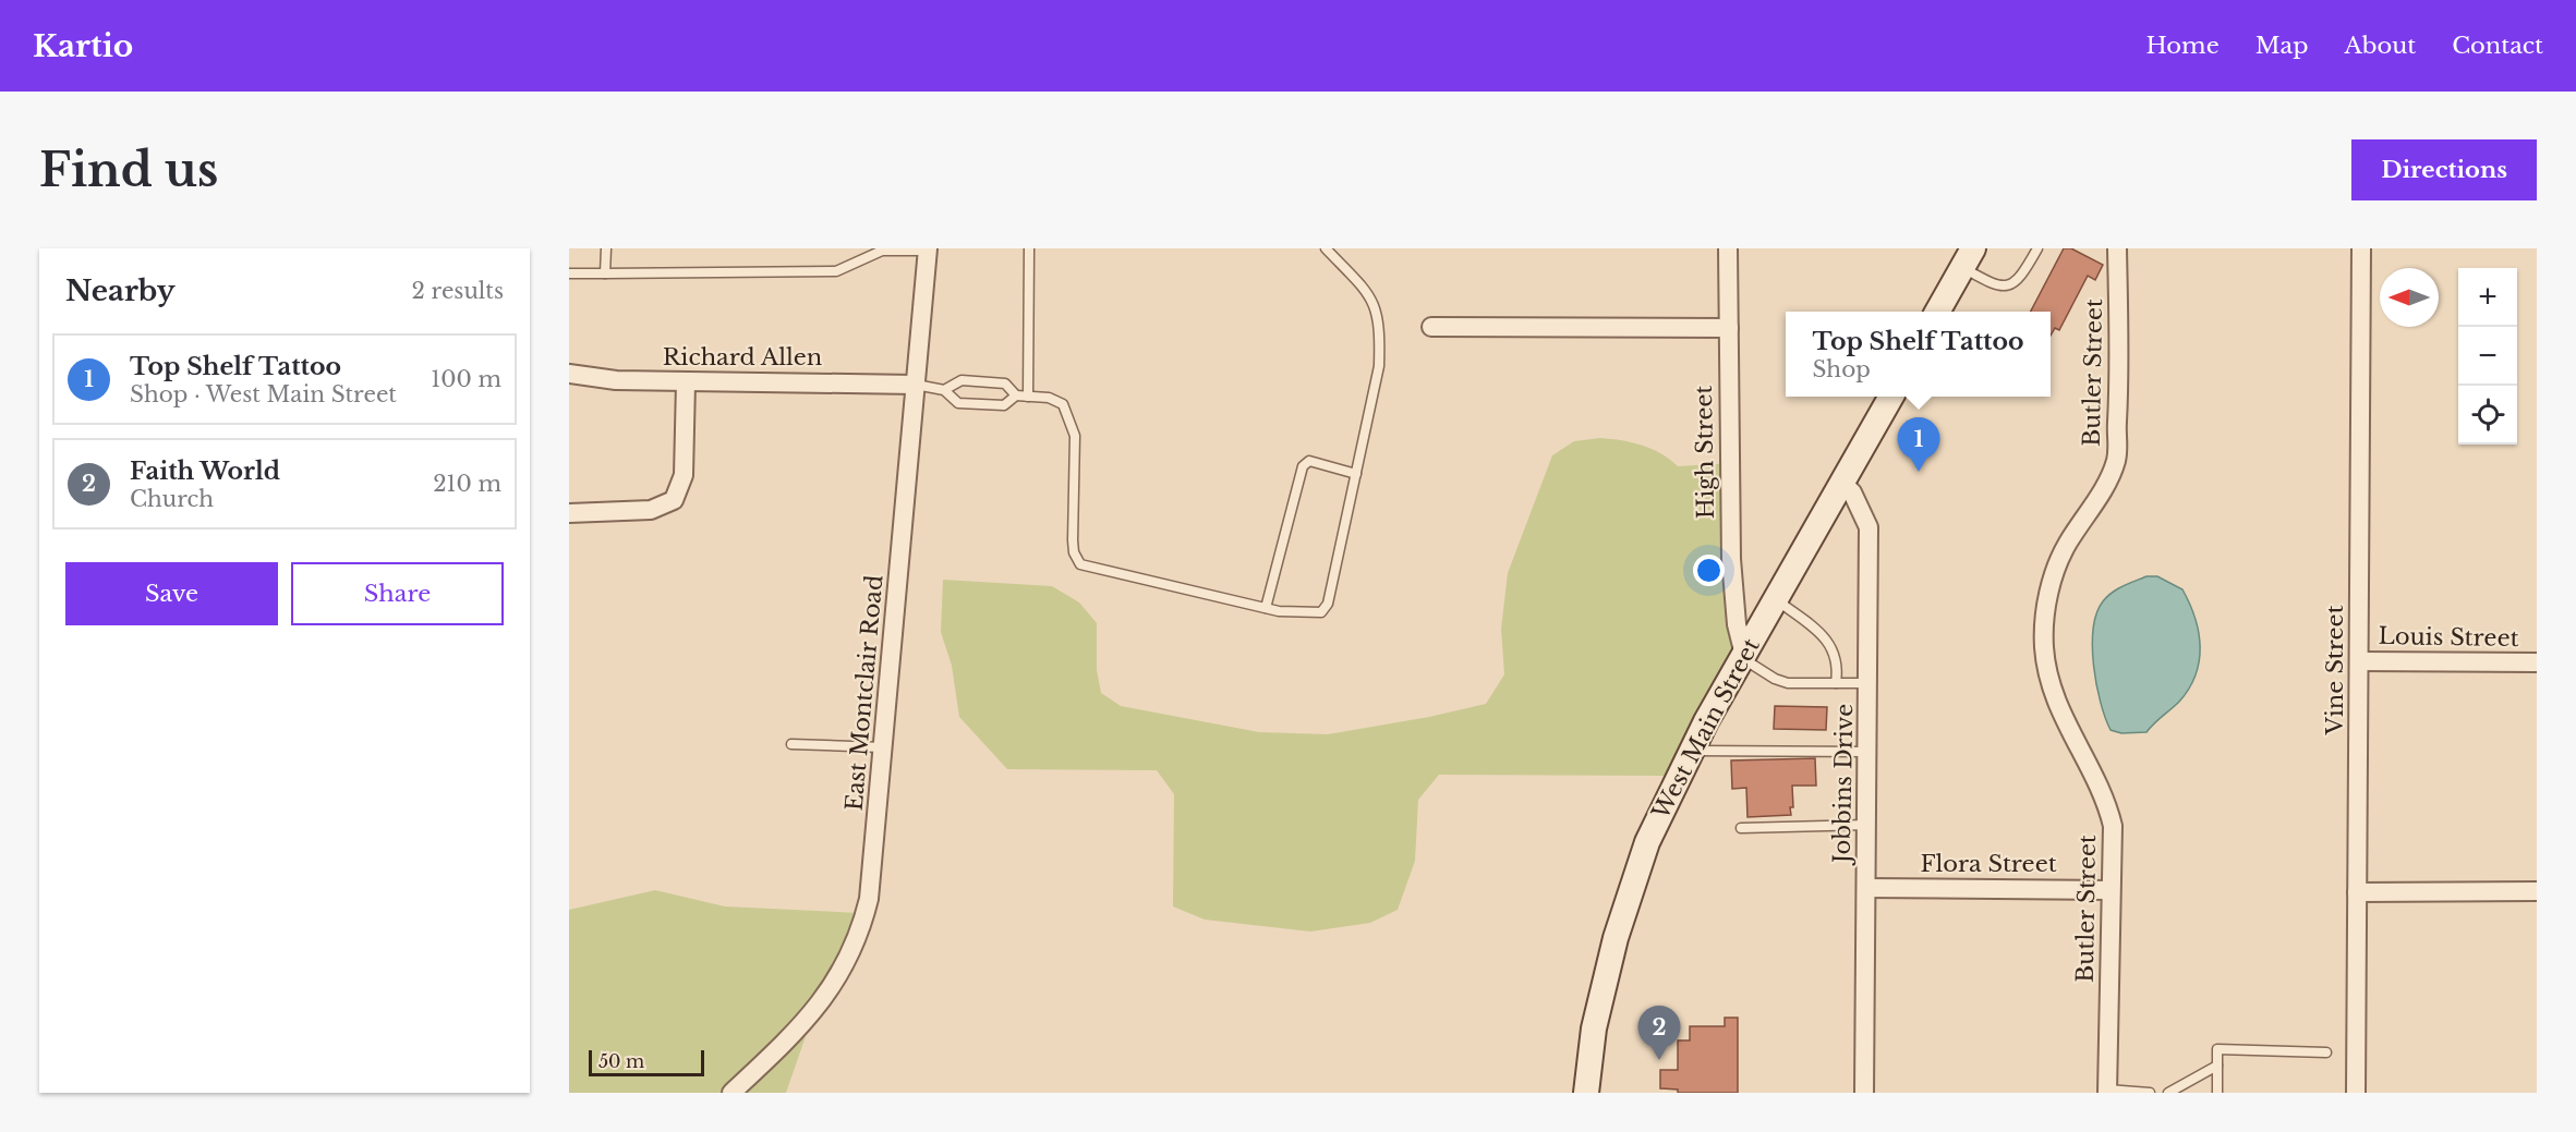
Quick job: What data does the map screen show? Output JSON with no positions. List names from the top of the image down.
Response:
{
  "streets": {
    "main road": ["West Main Street"],
    "street": [
      "Richard Allen",
      "Butler Street",
      "High Street",
      "Louis Street",
      "Vine Street",
      "East Montclair Road",
      "Jobbins Drive",
      "Flora Street"
    ]
  },
  "crossings": [
    ["Richard Allen", "East Montclair Road"],
    ["Butler Street", "Flora Street"],
    ["High Street", "West Main Street"],
    ["Louis Street", "Vine Street"],
    ["West Main Street", "Jobbins Drive"],
    ["Jobbins Drive", "Flora Street"]
  ],
  "scale_bar": "50 m",
  "north": "left",
  "page": {
    "header": "Kartio",
    "nav": [
      "Home",
      "Map",
      "About",
      "Contact"
    ],
    "buttons": [
      "Directions",
      ["Save", "Share"]
    ],
    "title": "Find us",
    "heading": ["Nearby", "2 results"],
    "map_buttons": ["+", "−"],
    "popup": ["Top Shelf Tattoo", "Shop"],
    "list": [
      {
        "mark": "1",
        "name": "Top Shelf Tattoo",
        "note": "Shop · West Main Street",
        "value": "100 m"
      },
      {
        "mark": "2",
        "name": "Faith World",
        "note": "Church",
        "value": "210 m"
      }
    ],
    "pins": ["1", "2"],
    "scale": "50 m"
  }
}
